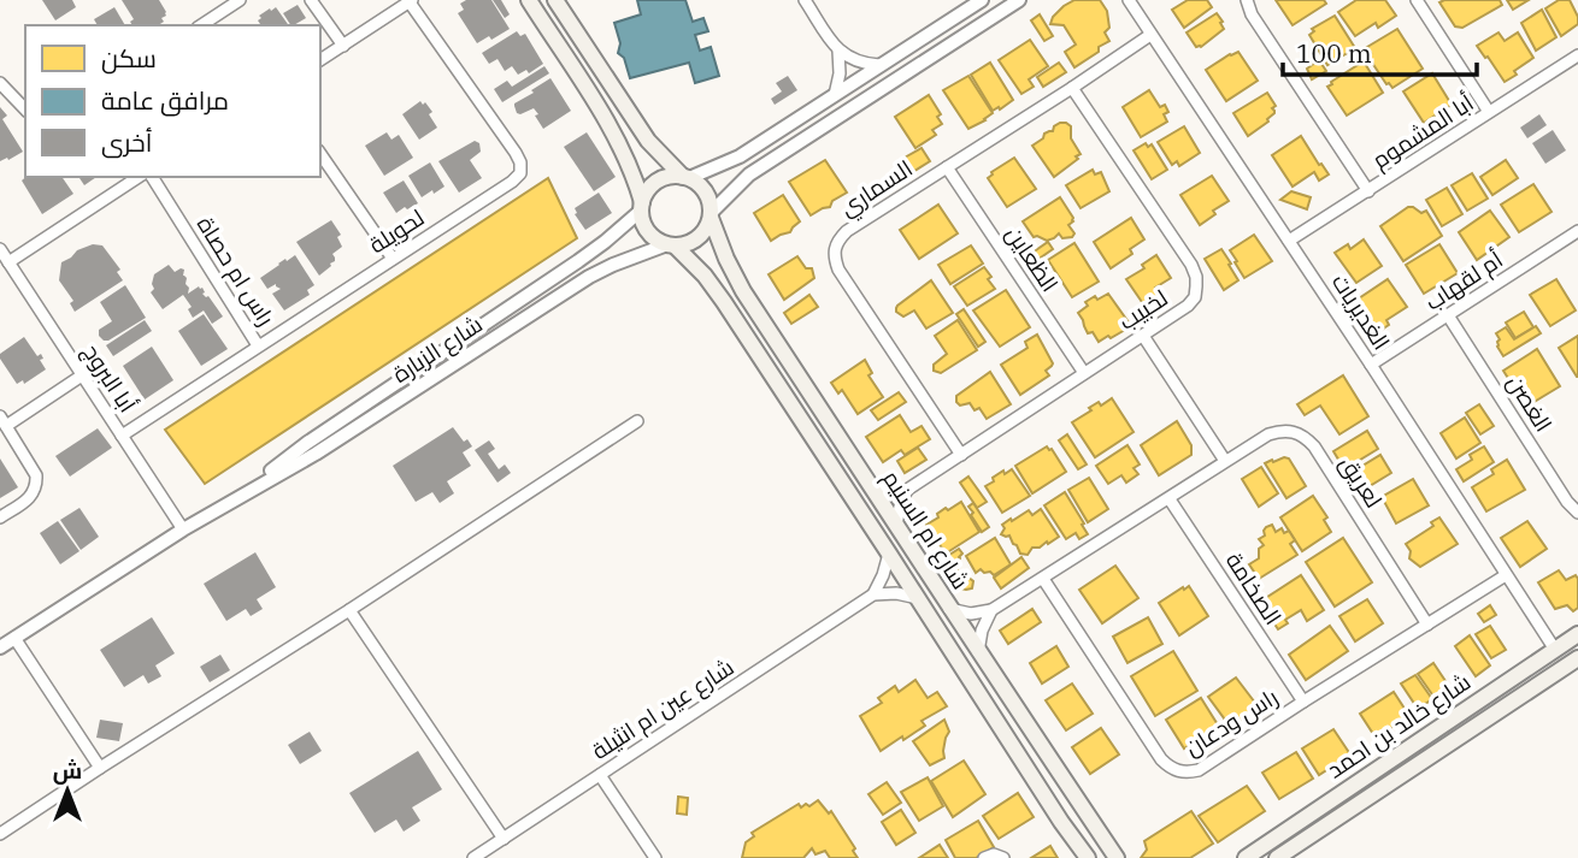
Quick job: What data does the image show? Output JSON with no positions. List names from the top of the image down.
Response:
{
  "streets": {
    "main road": ["شارع ام السنيم", "شارع خالد بن احمد"],
    "street": [
      "أبا المشموم",
      "السماري",
      "لحويلة",
      "الظعاين",
      "راس ام حصاة",
      "أم لقهاب",
      "لخبيب",
      "الغديريات",
      "شارع الزبارة",
      "أبا البروج",
      "الغصن",
      "لعريق",
      "الصخامة",
      "شارع عين ام انثيلة",
      "راس ودعان"
    ]
  },
  "crossings": [
    ["أبا المشموم", "الغديريات"],
    ["السماري", "الظعاين"],
    ["السماري", "لخبيب"],
    ["السماري", "الغديريات"],
    ["لحويلة", "راس ام حصاة"],
    ["لحويلة", "أبا البروج"],
    ["الظعاين", "لخبيب"],
    ["أم لقهاب", "الغديريات"],
    ["أم لقهاب", "الغصن"],
    ["الغديريات", "راس ودعان"],
    ["الغديريات", "شارع خالد بن احمد"],
    ["شارع الزبارة", "أبا البروج"],
    ["شارع الزبارة", "شارع ام السنيم"],
    ["لعريق", "الصخامة"],
    ["لعريق", "راس ودعان"],
    ["الصخامة", "راس ودعان"]
  ],
  "legend": ["سكن", "مرافق عامة", "أخرى"],
  "scale_bar": "100 m",
  "north": "top"
}
